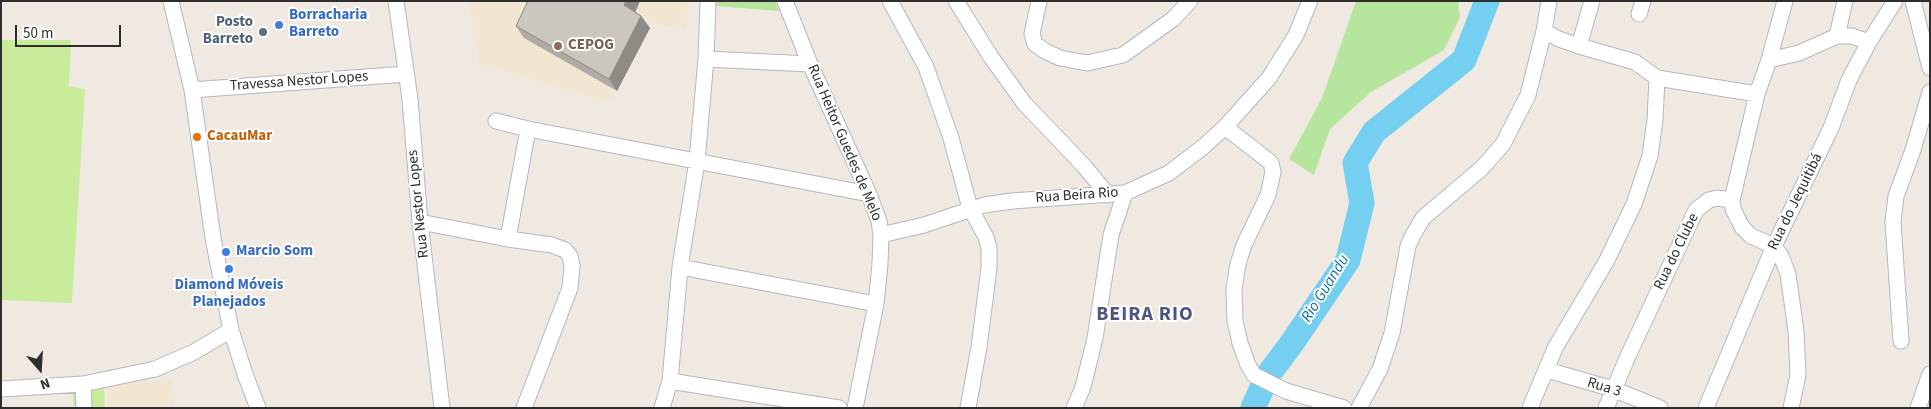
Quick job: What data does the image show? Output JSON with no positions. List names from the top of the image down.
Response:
{
  "streets": {
    "street": [
      "Travessa Nestor Lopes",
      "Rua Heitor Guedes de Melo",
      "Rua Beira Rio",
      "Rua do Jequitibá",
      "Rua Nestor Lopes",
      "Rua do Clube",
      "Rua 3"
    ]
  },
  "crossings": [
    ["Travessa Nestor Lopes", "Rua Nestor Lopes"],
    ["Rua Heitor Guedes de Melo", "Rua Beira Rio"],
    ["Rua do Clube", "Rua 3"]
  ],
  "districts": ["BEIRA RIO"],
  "water": ["Rio Guandu"],
  "places": [
    "Borracharia Barreto",
    "Posto Barreto",
    "CEPOG",
    "CacauMar",
    "Marcio Som",
    "Diamond Móveis Planejados"
  ],
  "scale_bar": "50 m",
  "north": "bottom"
}
